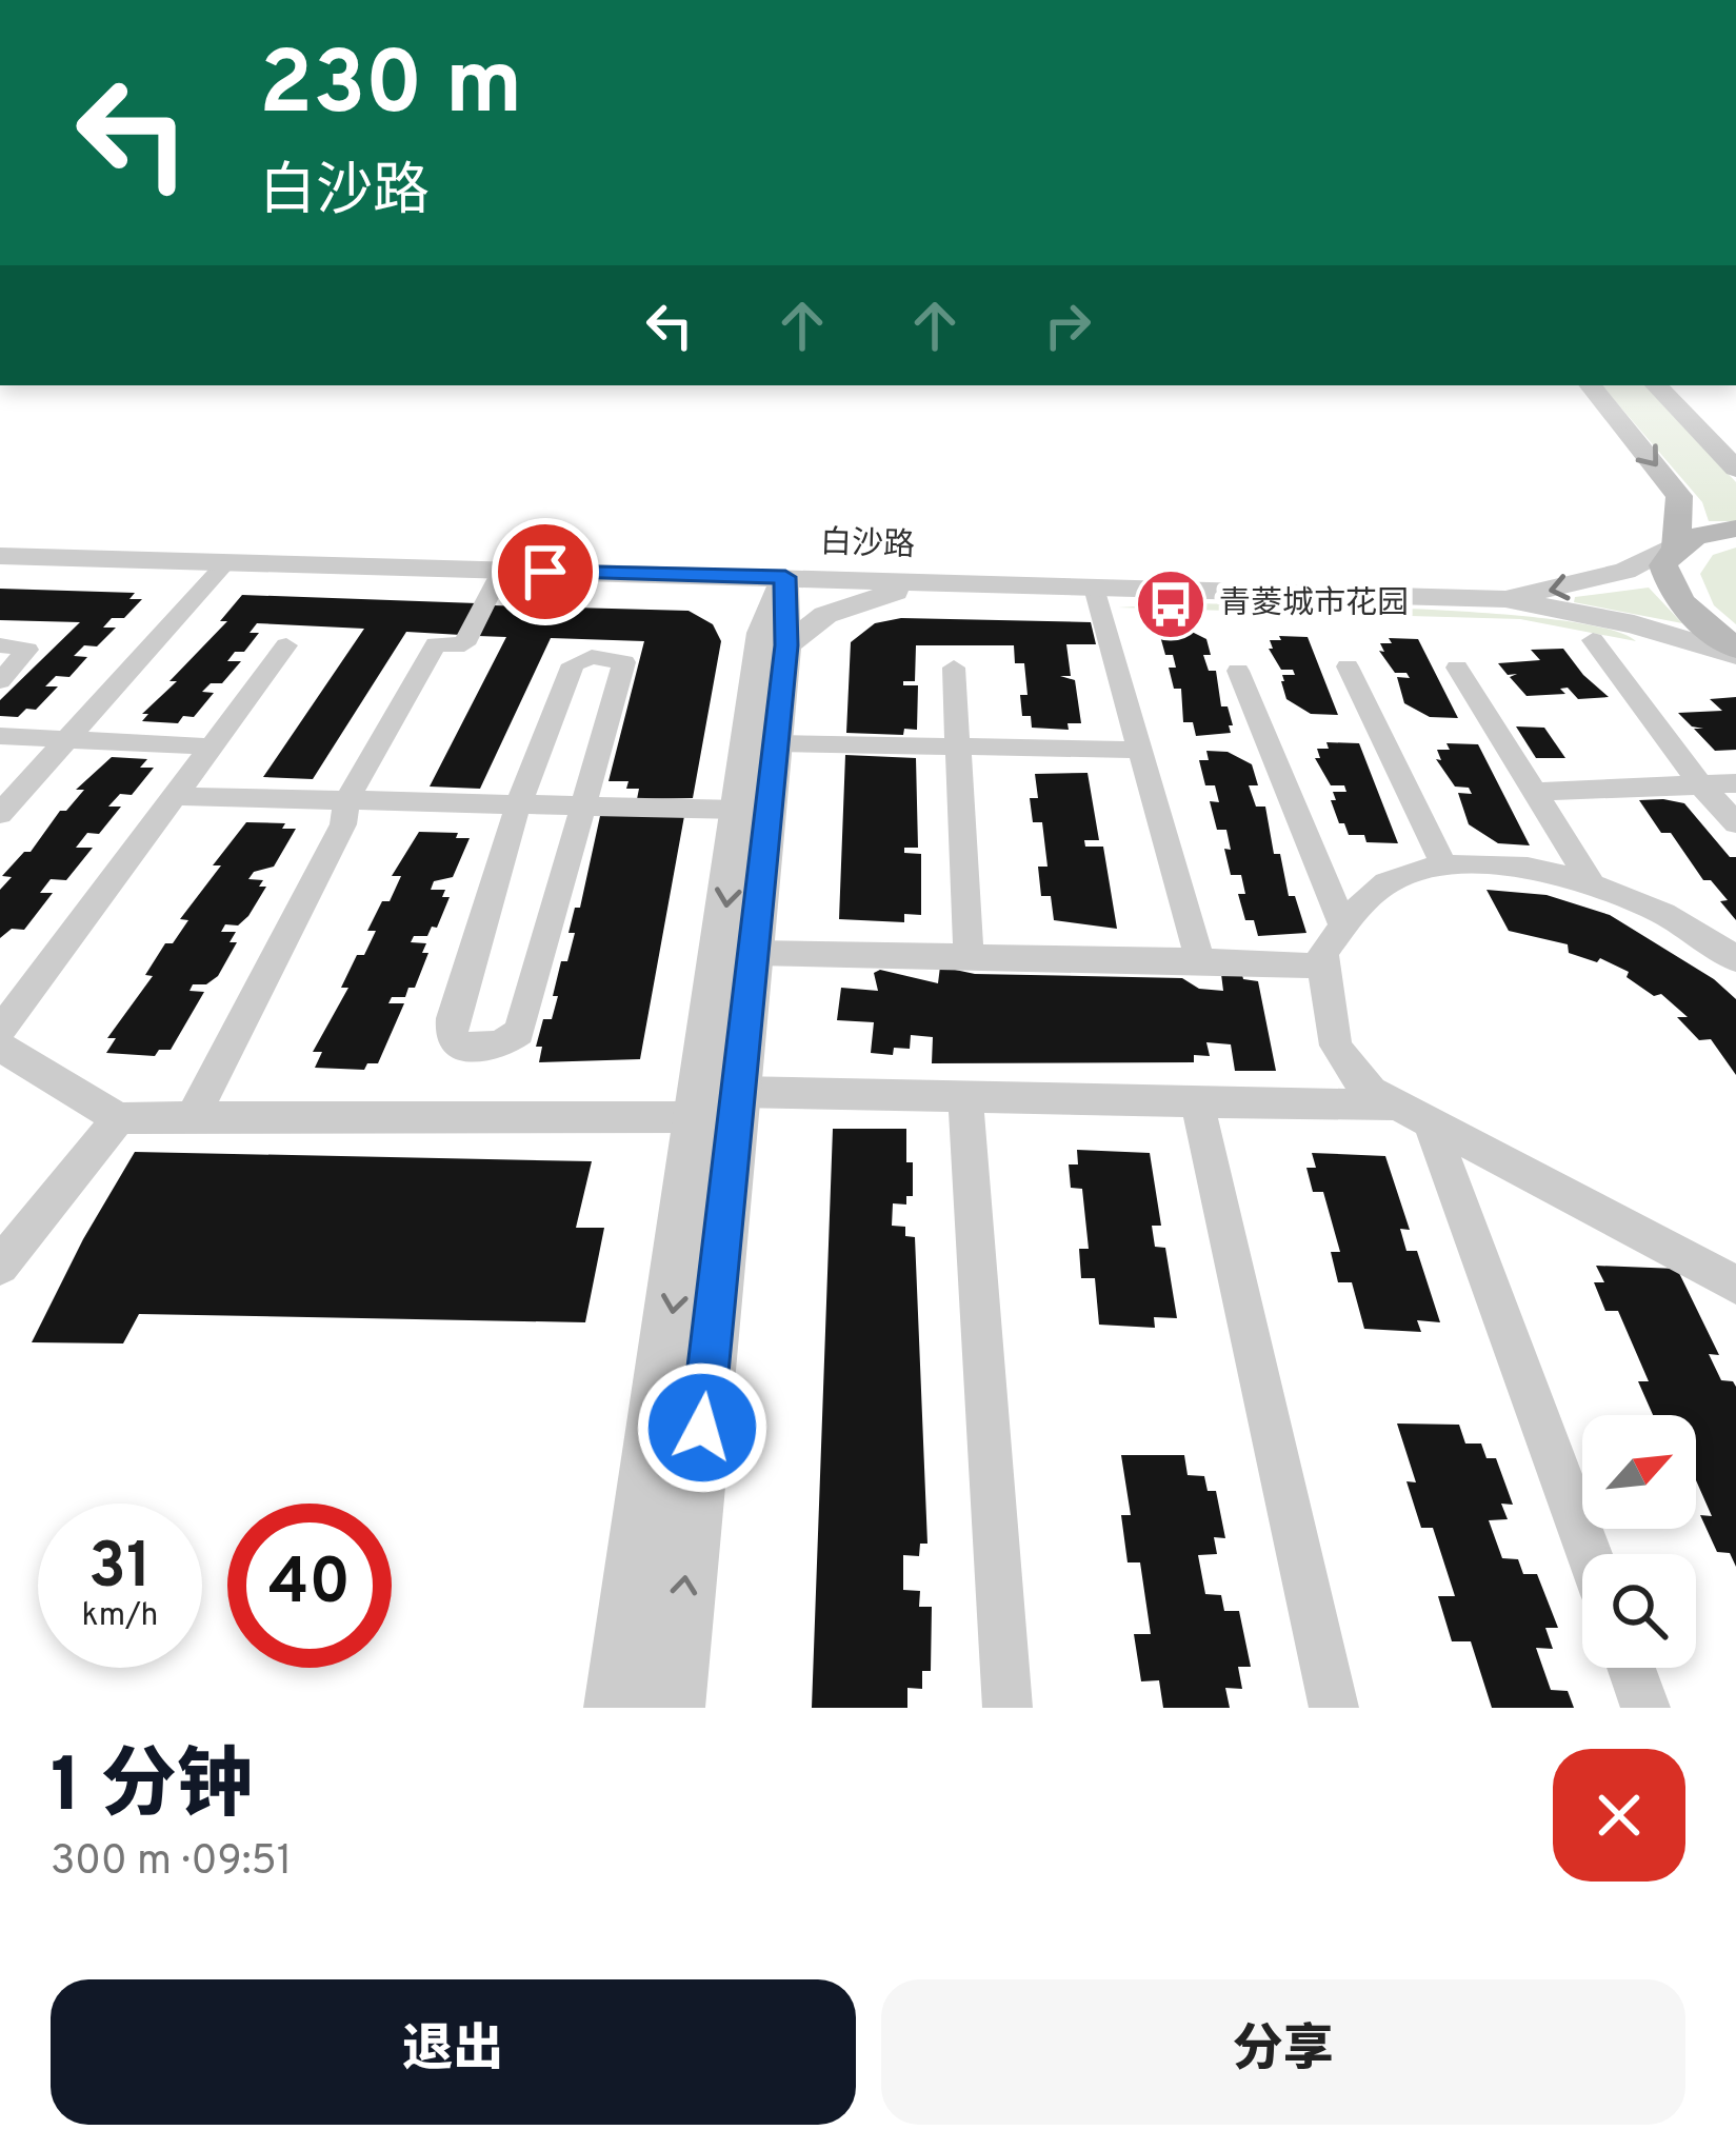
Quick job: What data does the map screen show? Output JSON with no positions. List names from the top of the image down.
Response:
{
  "streets": {
    "street": ["白沙路"]
  },
  "places": {
    "bus stop": ["青菱城市花园"]
  },
  "north": "top right",
  "page": {
    "turn": ["230 m", "白沙路"],
    "speed": "31 km/h",
    "limit": "40",
    "heading": ["1 分钟", "300 m · 09:51"],
    "buttons": ["退出", "分享"]
  }
}
